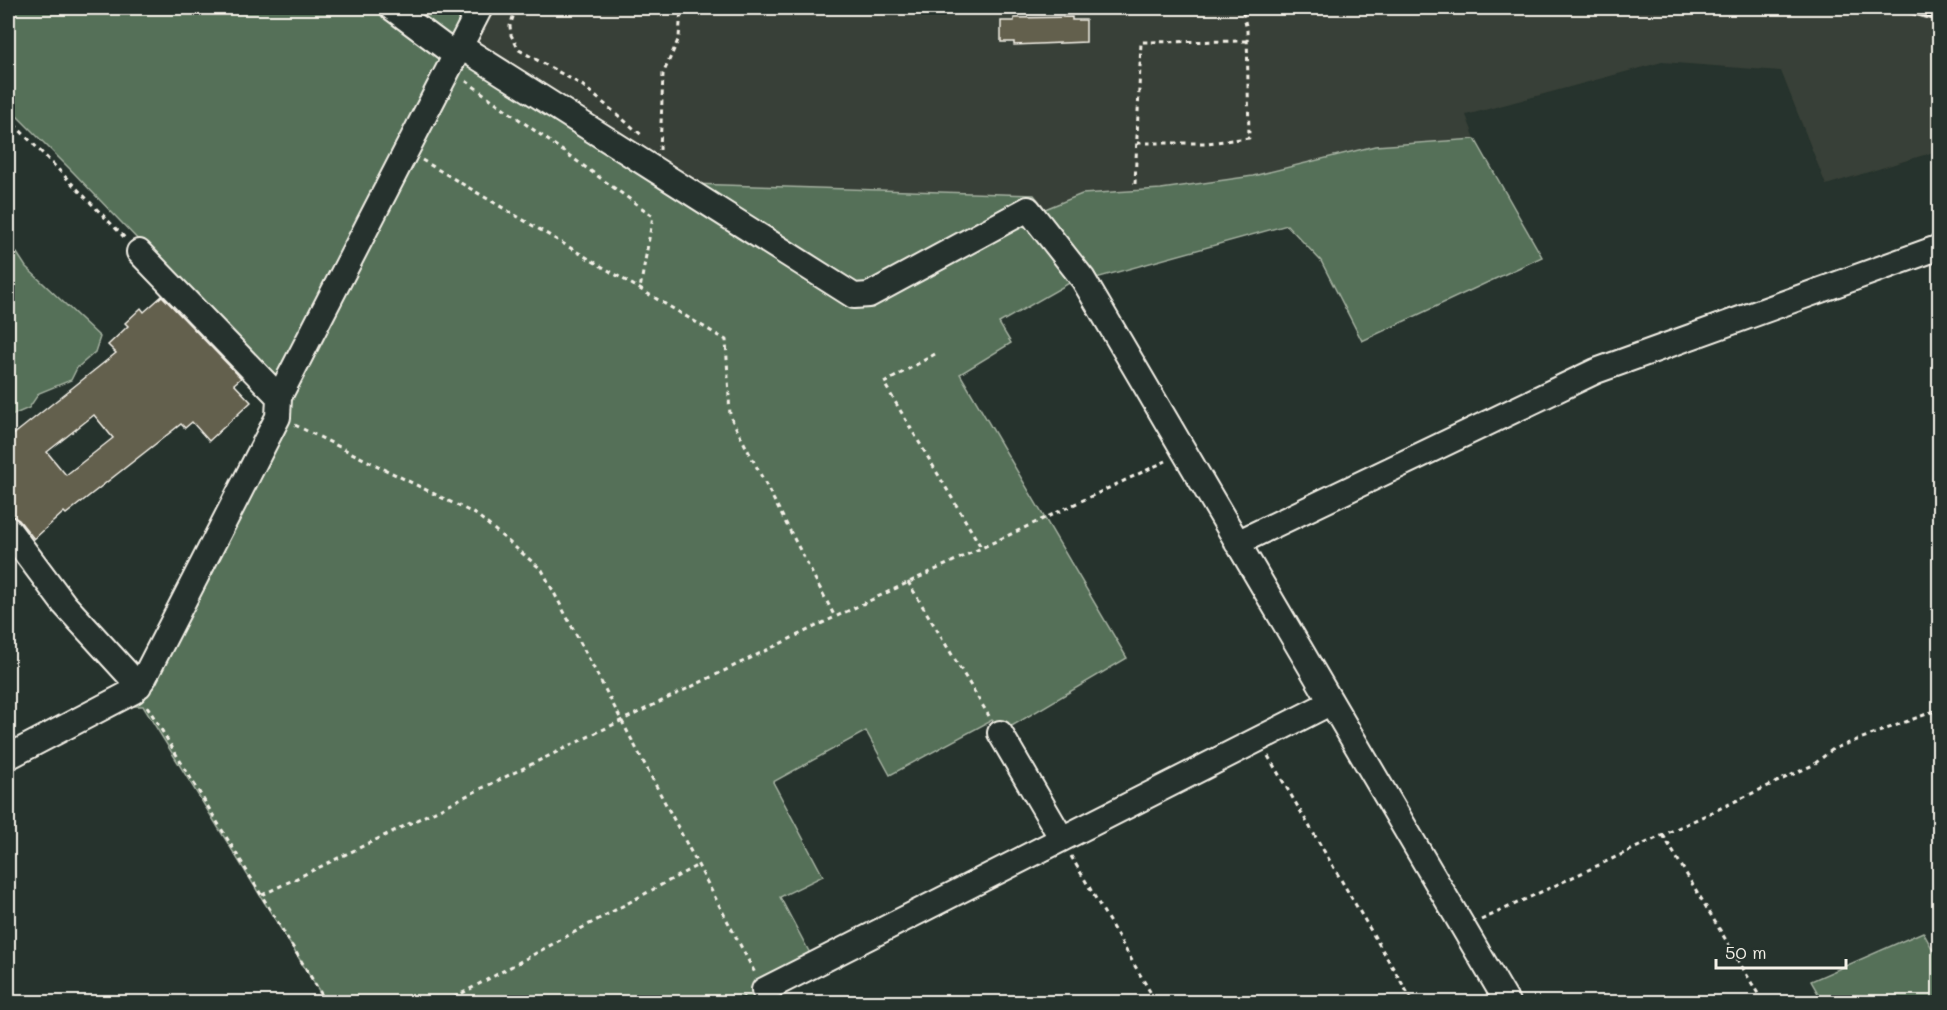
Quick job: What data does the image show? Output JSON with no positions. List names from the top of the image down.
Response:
{
  "scale_bar": "50 m"
}
